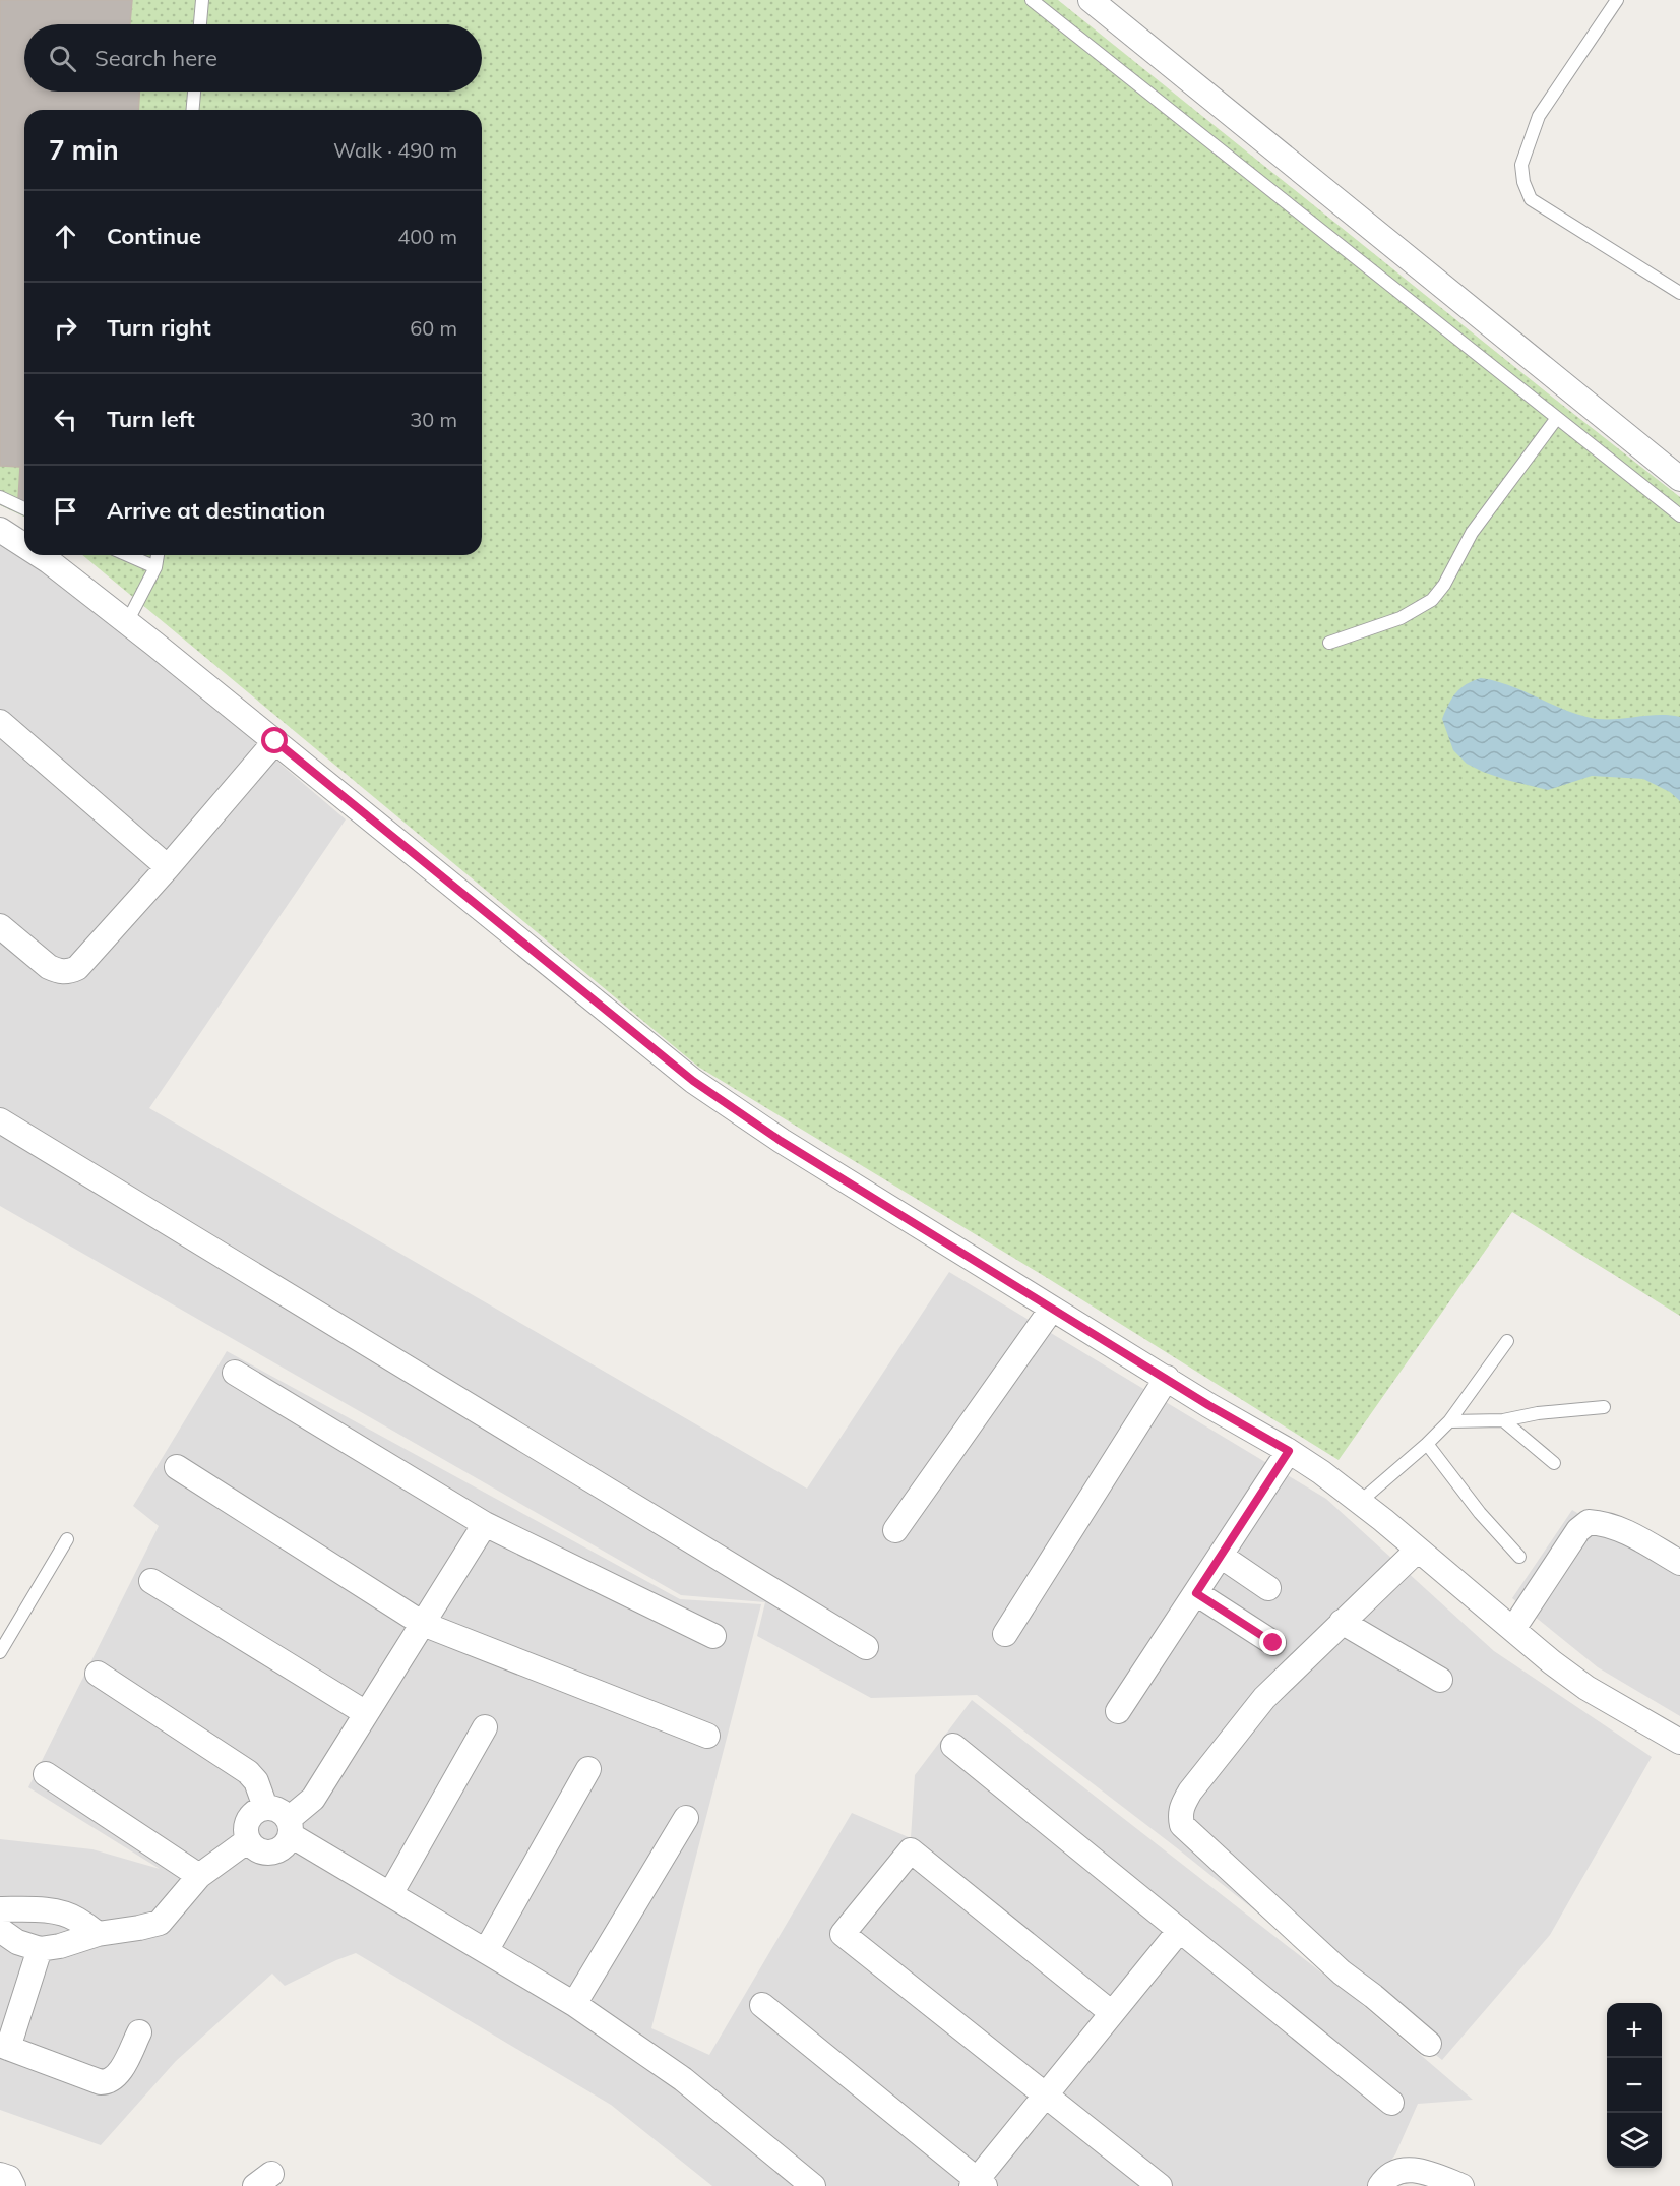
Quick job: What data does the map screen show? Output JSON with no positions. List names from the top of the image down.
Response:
{
  "page": {
    "search": "Search here",
    "heading": ["7 min", "Walk · 490 m"],
    "list": [
      ["Continue", "400 m"],
      ["Turn right", "60 m"],
      ["Turn left", "30 m"],
      "Arrive at destination"
    ],
    "map_buttons": ["+", "−"]
  }
}
